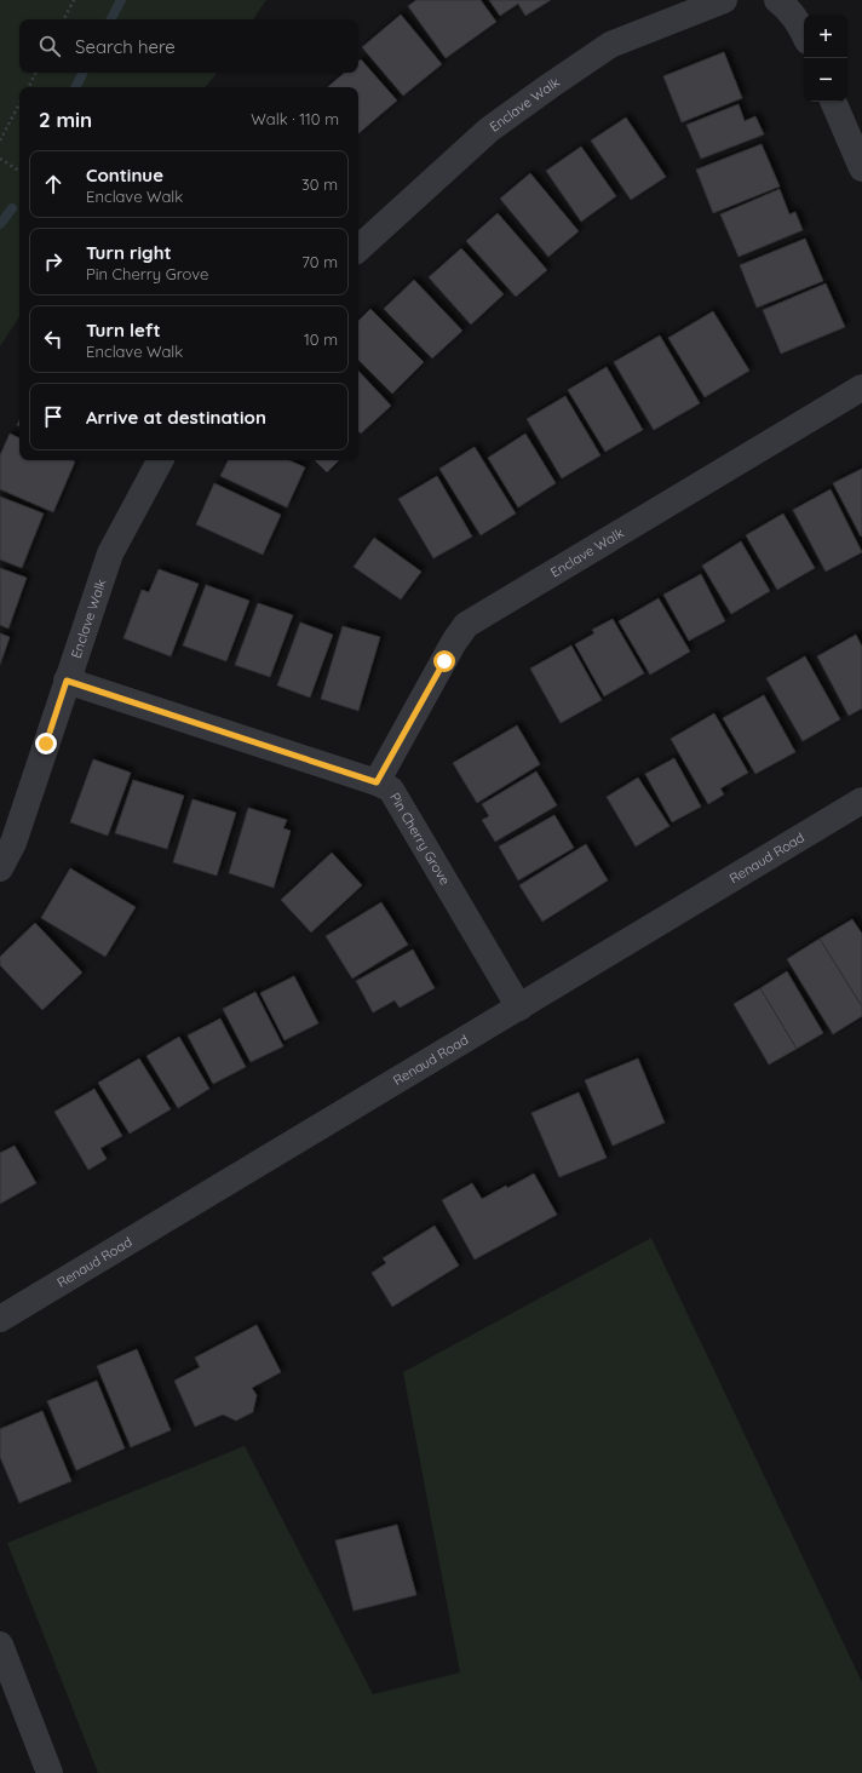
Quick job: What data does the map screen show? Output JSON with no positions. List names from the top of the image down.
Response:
{
  "streets": {
    "street": ["Enclave Walk", "Pin Cherry Grove", "Renaud Road"]
  },
  "crossings": [
    ["Enclave Walk", "Pin Cherry Grove"],
    ["Pin Cherry Grove", "Renaud Road"]
  ],
  "page": {
    "map_buttons": ["+", "−"],
    "search": "Search here",
    "heading": ["2 min", "Walk · 110 m"],
    "list": [
      ["Continue", "Enclave Walk", "30 m"],
      ["Turn right", "Pin Cherry Grove", "70 m"],
      ["Turn left", "Enclave Walk", "10 m"],
      "Arrive at destination"
    ]
  }
}
